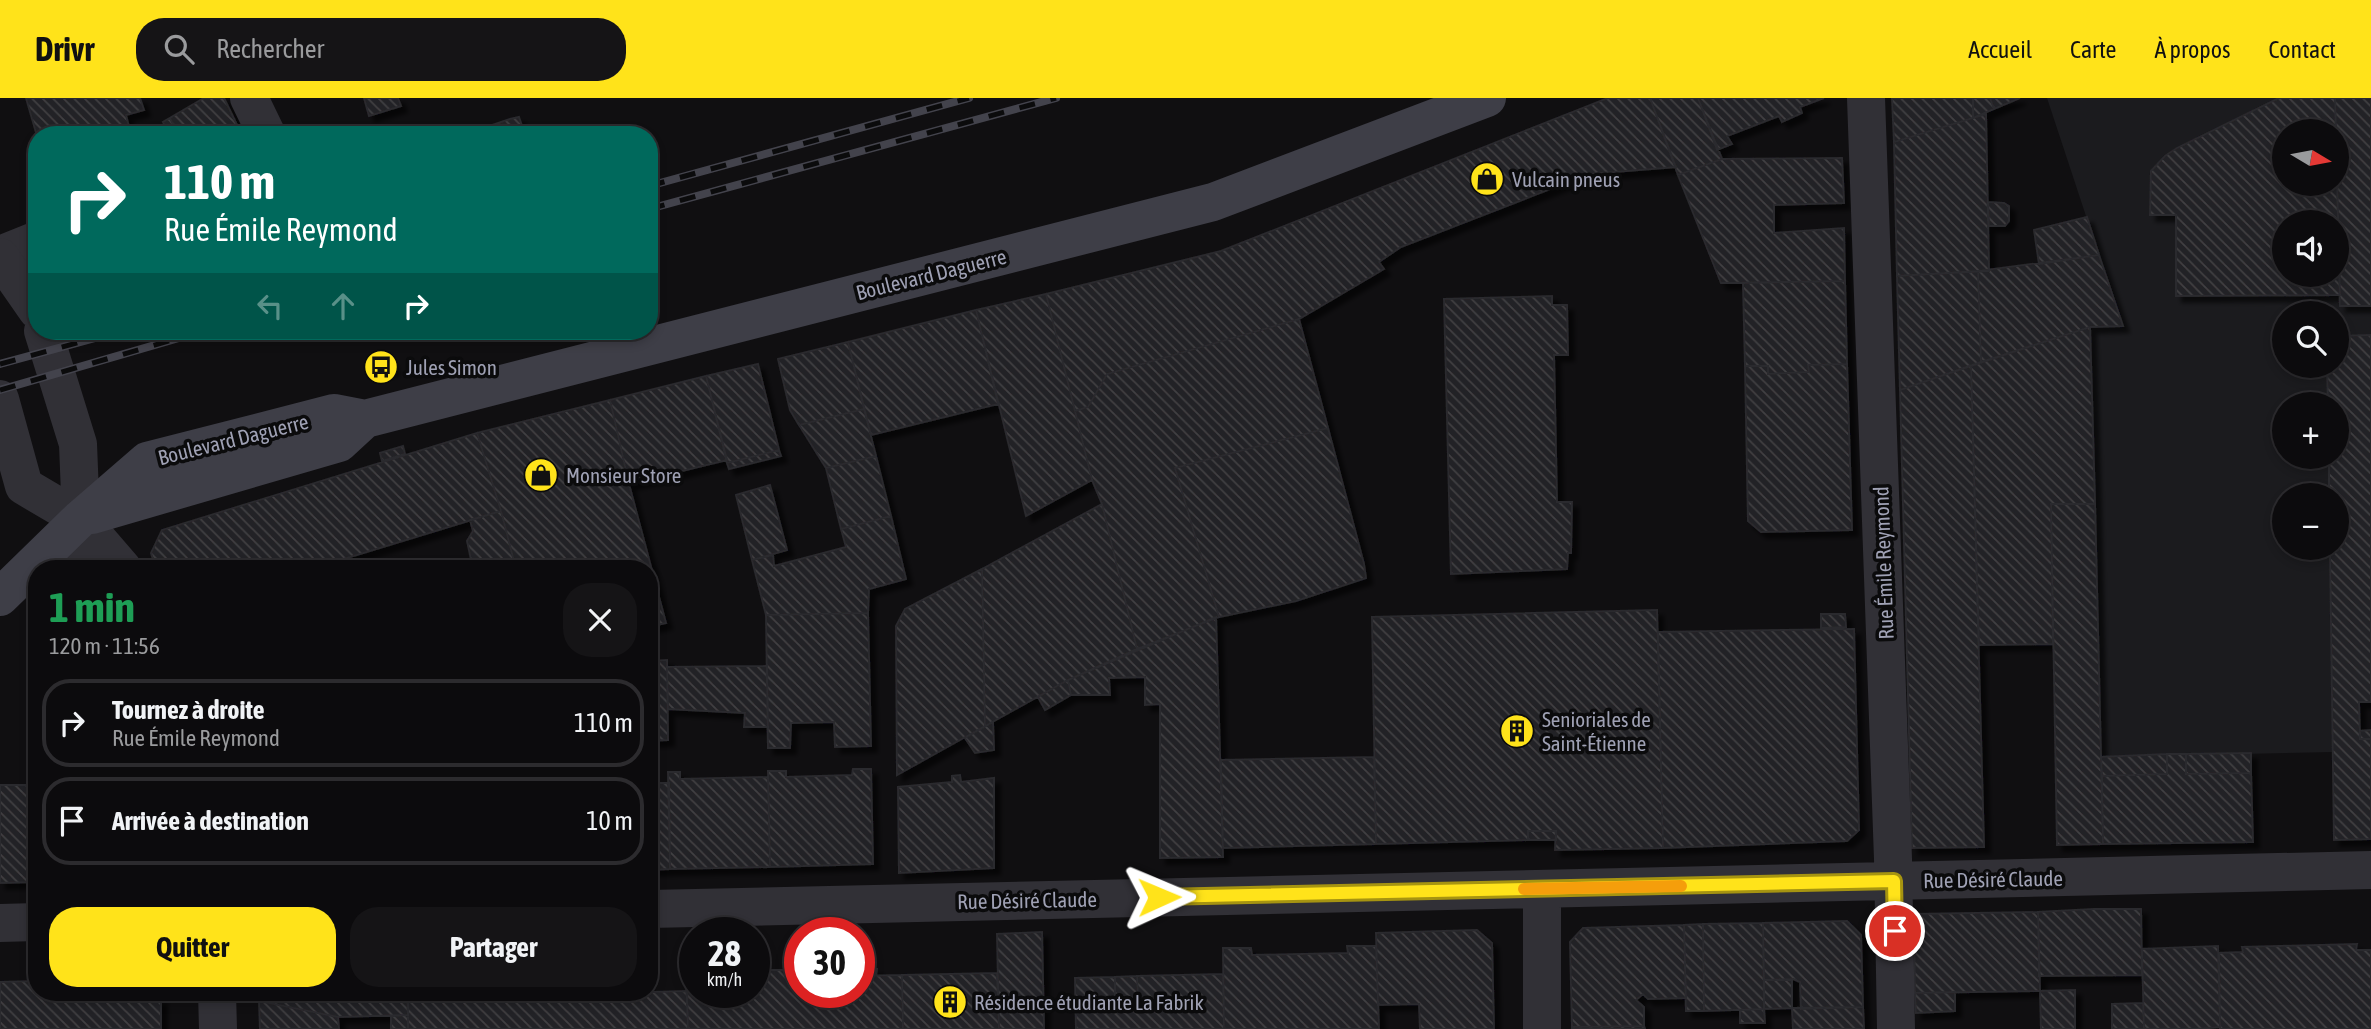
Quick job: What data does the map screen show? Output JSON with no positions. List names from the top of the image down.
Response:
{
  "streets": {
    "main road": ["Boulevard Daguerre"],
    "street": ["Rue Émile Reymond", "Rue Désiré Claude"]
  },
  "crossings": [
    ["Rue Émile Reymond", "Rue Désiré Claude"]
  ],
  "places": {
    "shop": ["Vulcain pneus", "Monsieur Store"],
    "bus stop": ["Jules Simon"],
    "building": ["Senioriales de Saint-Étienne", "Résidence étudiante La Fabrik"]
  },
  "north": "right",
  "page": {
    "header": "Drivr",
    "search": "Rechercher",
    "nav": [
      "Accueil",
      "Carte",
      "À propos",
      "Contact"
    ],
    "map_buttons": ["+", "−"],
    "turn": ["110 m", "Rue Émile Reymond"],
    "heading": ["1 min", "120 m · 11:56"],
    "list": [
      {
        "name": "Tournez à droite",
        "note": "Rue Émile Reymond",
        "value": "110 m"
      },
      {
        "name": "Arrivée à destination",
        "value": "10 m"
      }
    ],
    "buttons": ["Quitter", "Partager"],
    "speed": "28 km/h",
    "limit": "30"
  }
}
